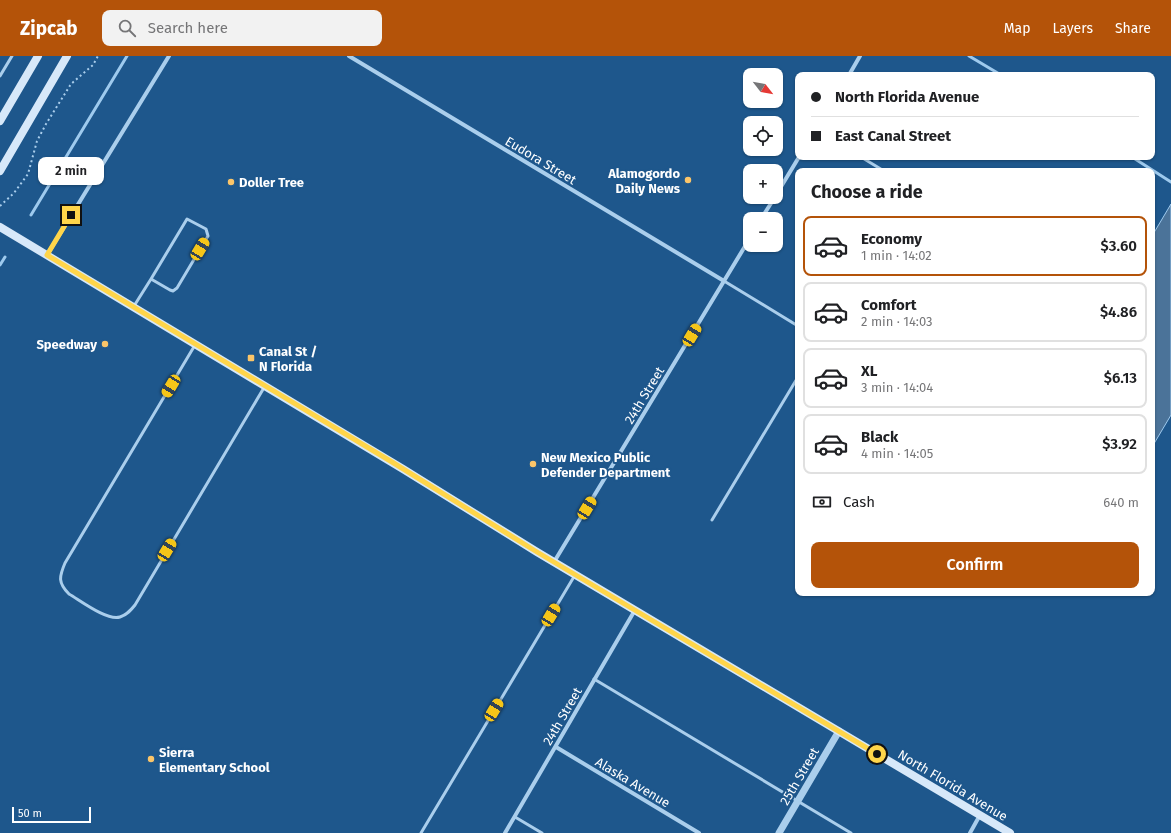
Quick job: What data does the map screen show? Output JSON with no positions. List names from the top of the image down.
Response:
{
  "streets": {
    "main road": ["North Florida Avenue"],
    "street": [
      "Eudora Street",
      "24th Street",
      "25th Street",
      "Alaska Avenue"
    ]
  },
  "crossings": [
    ["Eudora Street", "24th Street"],
    ["24th Street", "Alaska Avenue"],
    ["24th Street", "North Florida Avenue"],
    ["25th Street", "North Florida Avenue"]
  ],
  "places": {
    "other": [
      "Alamogordo Daily News",
      "Doller Tree",
      "Speedway",
      "New Mexico Public Defender Department",
      "Sierra Elementary School"
    ],
    "transit": ["Canal St / N Florida"]
  },
  "scale_bar": "50 m",
  "north": "bottom right",
  "page": {
    "header": "Zipcab",
    "search": "Search here",
    "nav": ["Map", "Layers", "Share"],
    "map_buttons": ["+", "−"],
    "banner": ["North Florida Avenue", "East Canal Street"],
    "bubble": "2 min",
    "heading": "Choose a ride",
    "list": [
      {
        "name": "Economy",
        "note": "1 min · 14:02",
        "value": "$3.60"
      },
      {
        "name": "Comfort",
        "note": "2 min · 14:03",
        "value": "$4.86"
      },
      {
        "name": "XL",
        "note": "3 min · 14:04",
        "value": "$6.13"
      },
      {
        "name": "Black",
        "note": "4 min · 14:05",
        "value": "$3.92"
      }
    ],
    "pay": ["Cash", "640 m"],
    "buttons": "Confirm",
    "scale": "50 m"
  }
}
